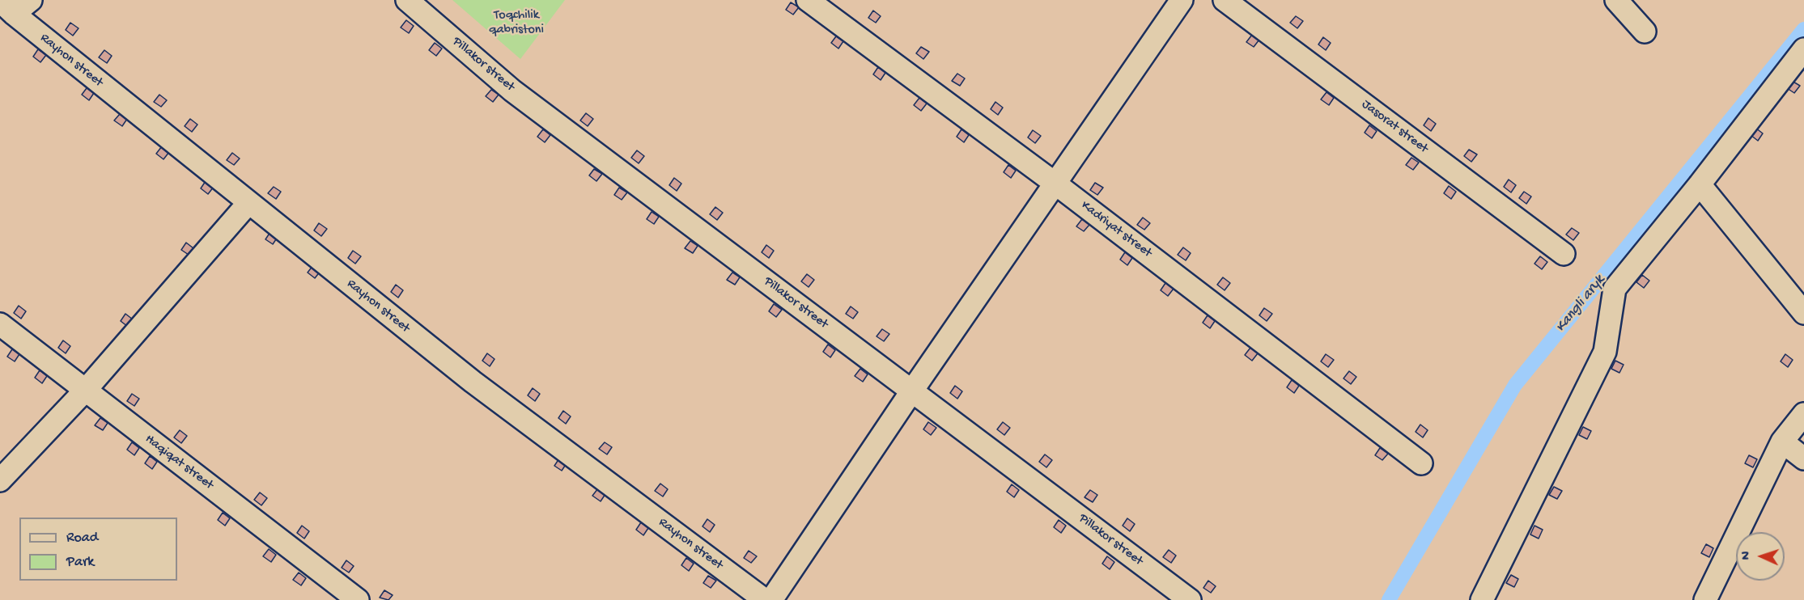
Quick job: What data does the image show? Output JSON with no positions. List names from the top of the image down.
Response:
{
  "streets": {
    "street": [
      "Rayhon street",
      "Pillakor street",
      "Jasorat street",
      "Kadriyat street",
      "Haqiqat street"
    ]
  },
  "water": ["Kangli aryk"],
  "parks": ["Toqchilik qabristoni"],
  "legend": ["Road", "Park"],
  "north": "left"
}
